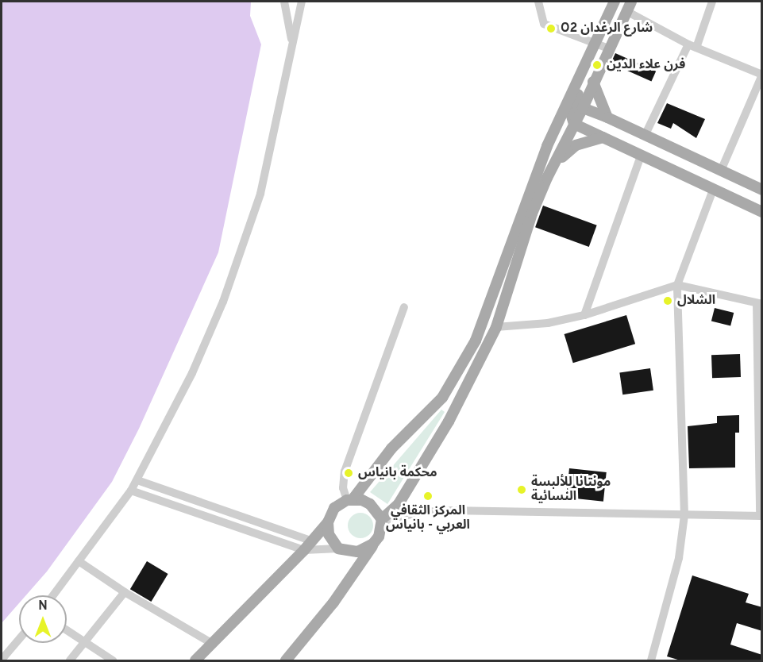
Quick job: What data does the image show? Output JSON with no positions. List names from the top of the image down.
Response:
{
  "places": [
    "O2 شارع الرغدان",
    "فرن علاء الدين",
    "الشلال",
    "محكمة بانياس",
    "مونتانا للألبسة النسائية",
    "المركز الثقافي العربي - بانياس"
  ],
  "north": "top"
}
